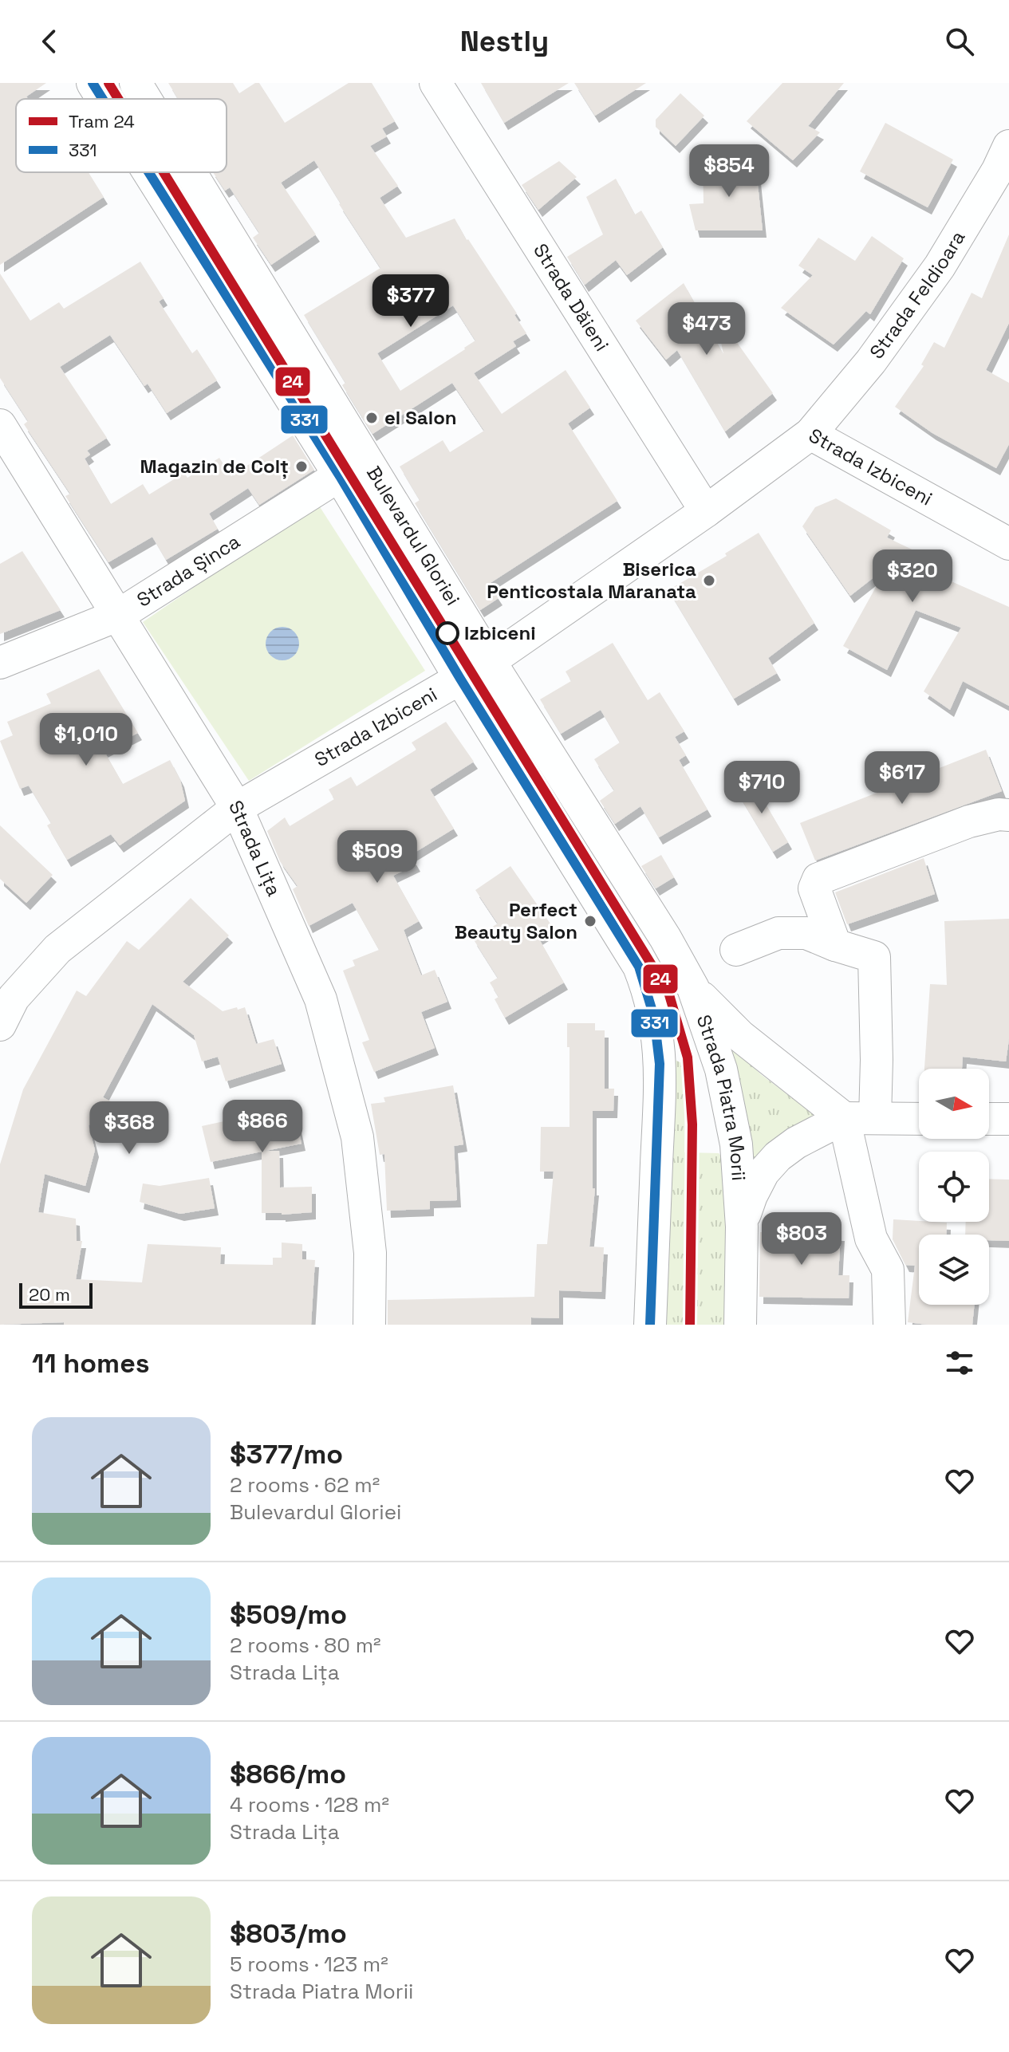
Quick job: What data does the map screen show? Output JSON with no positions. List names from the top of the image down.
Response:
{
  "streets": {
    "street": [
      "Strada Feldioara",
      "Strada Dăieni",
      "Strada Izbiceni",
      "Bulevardul Gloriei",
      "Strada Șinca",
      "Strada Lița",
      "Strada Piatra Morii"
    ]
  },
  "crossings": [
    ["Strada Feldioara", "Strada Izbiceni"],
    ["Strada Dăieni", "Strada Izbiceni"],
    ["Strada Izbiceni", "Bulevardul Gloriei"],
    ["Strada Izbiceni", "Strada Lița"],
    ["Bulevardul Gloriei", "Strada Șinca"],
    ["Bulevardul Gloriei", "Strada Piatra Morii"],
    ["Strada Șinca", "Strada Lița"]
  ],
  "places": [
    "el Salon",
    "Magazin de Colț",
    "Biserica Penticostala Maranata",
    "Izbiceni",
    "Perfect Beauty Salon"
  ],
  "lines": ["tram line 24", "transit line 331"],
  "legend": ["Tram 24", "331"],
  "scale_bar": "20 m",
  "north": "right",
  "page": {
    "header": "Nestly",
    "price": [
      "$854",
      "$377",
      "$473",
      "$320",
      "$1,010",
      "$617",
      "$710",
      "$509",
      "$866",
      "$368",
      "$803"
    ],
    "scale": "20 m",
    "heading": "11 homes",
    "list": [
      {
        "name": "$377/mo",
        "note": "2 rooms · 62 m² · Bulevardul Gloriei"
      },
      {
        "name": "$509/mo",
        "note": "2 rooms · 80 m² · Strada Lița"
      },
      {
        "name": "$866/mo",
        "note": "4 rooms · 128 m² · Strada Lița"
      },
      {
        "name": "$803/mo",
        "note": "5 rooms · 123 m² · Strada Piatra Morii"
      }
    ]
  }
}
